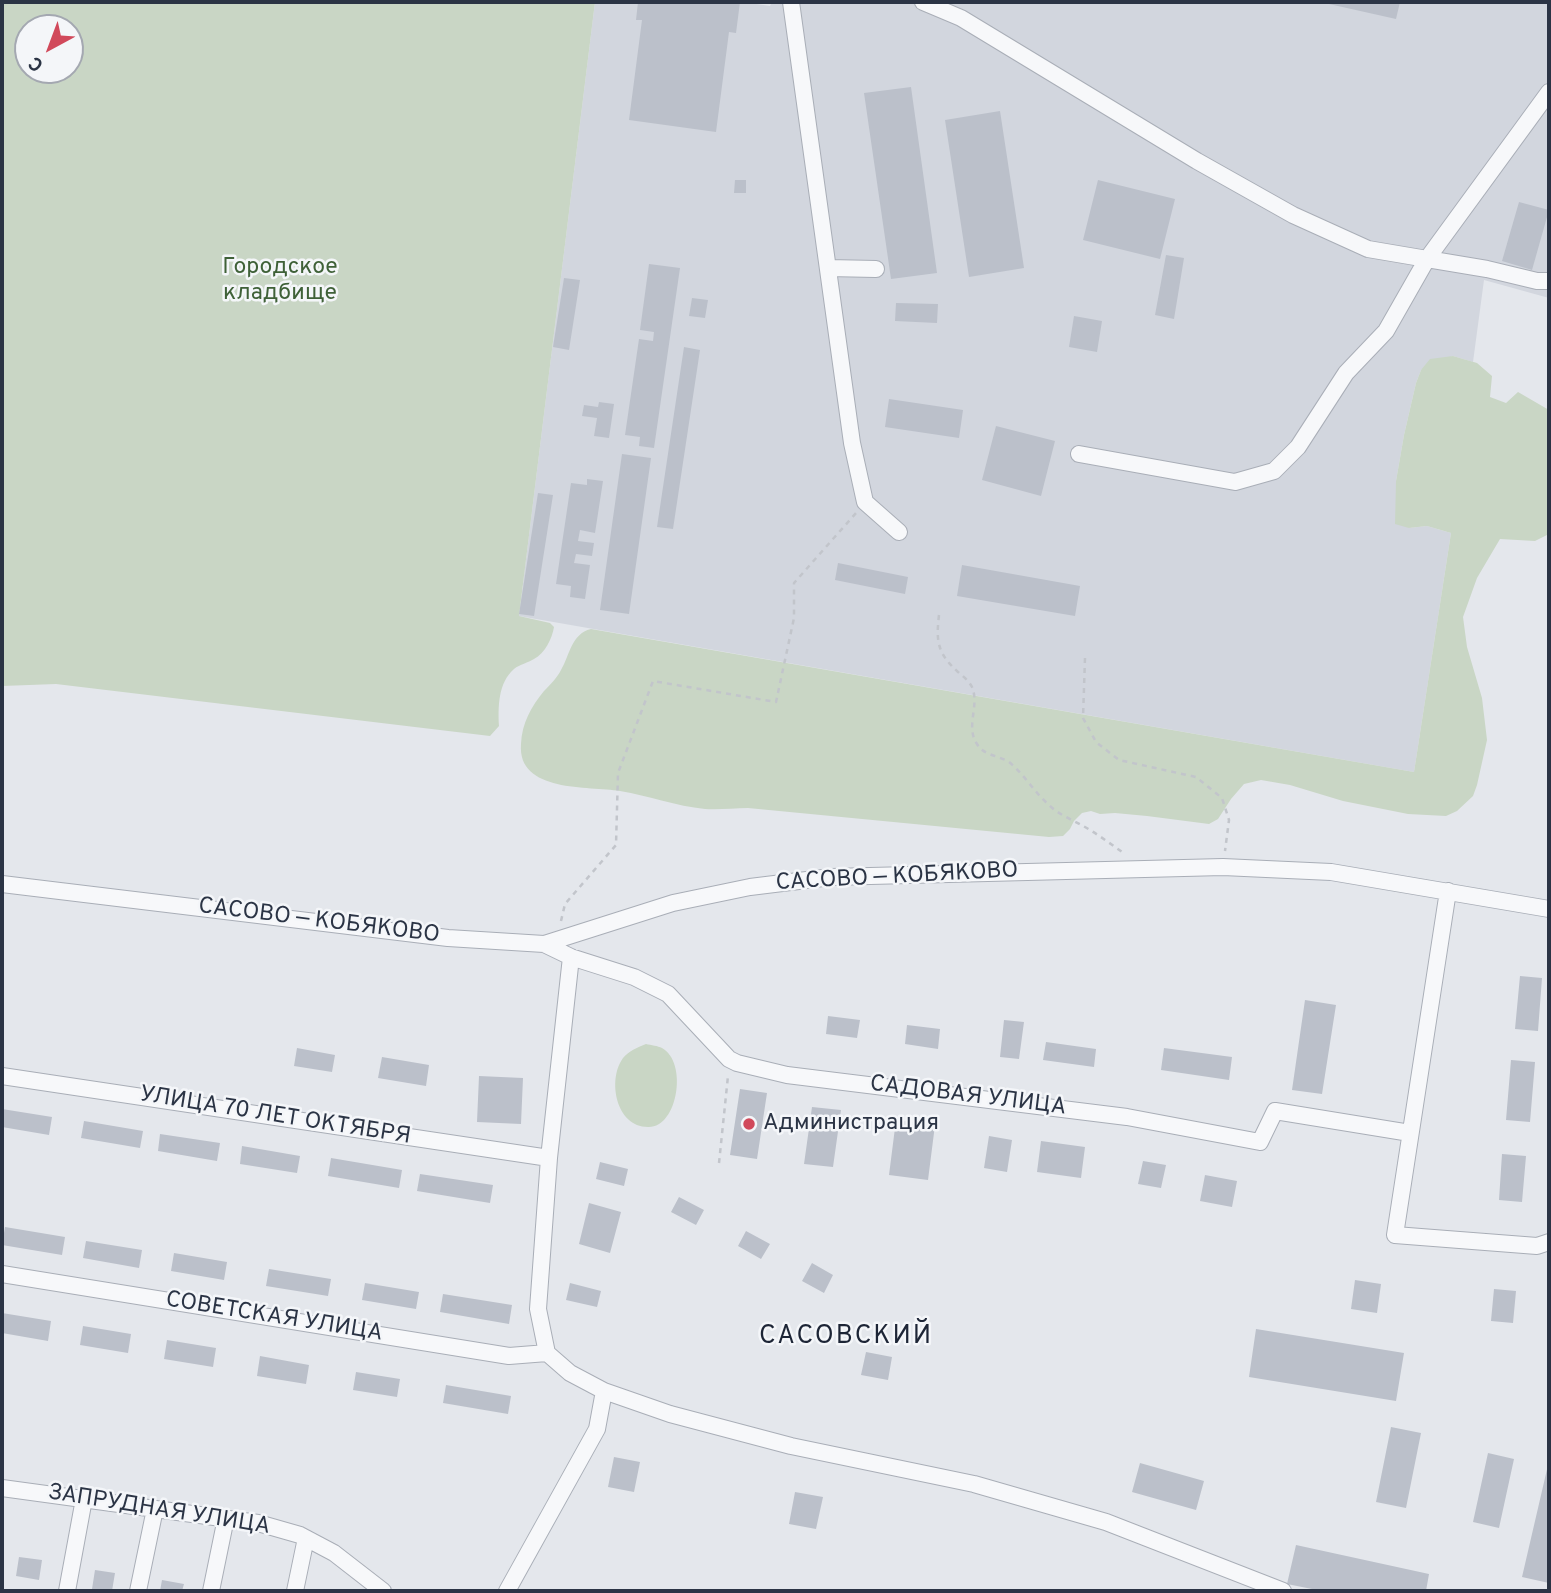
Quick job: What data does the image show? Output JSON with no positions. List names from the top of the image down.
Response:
{
  "streets": {
    "street": [
      "САСОВО — КОБЯКОВО",
      "САДОВАЯ УЛИЦА",
      "УЛИЦА 70 ЛЕТ ОКТЯБРЯ",
      "СОВЕТСКАЯ УЛИЦА",
      "ЗАПРУДНАЯ УЛИЦА"
    ]
  },
  "districts": ["САСОВСКИЙ"],
  "parks": ["Городское кладбище"],
  "places": ["Администрация"],
  "north": "bottom left"
}
